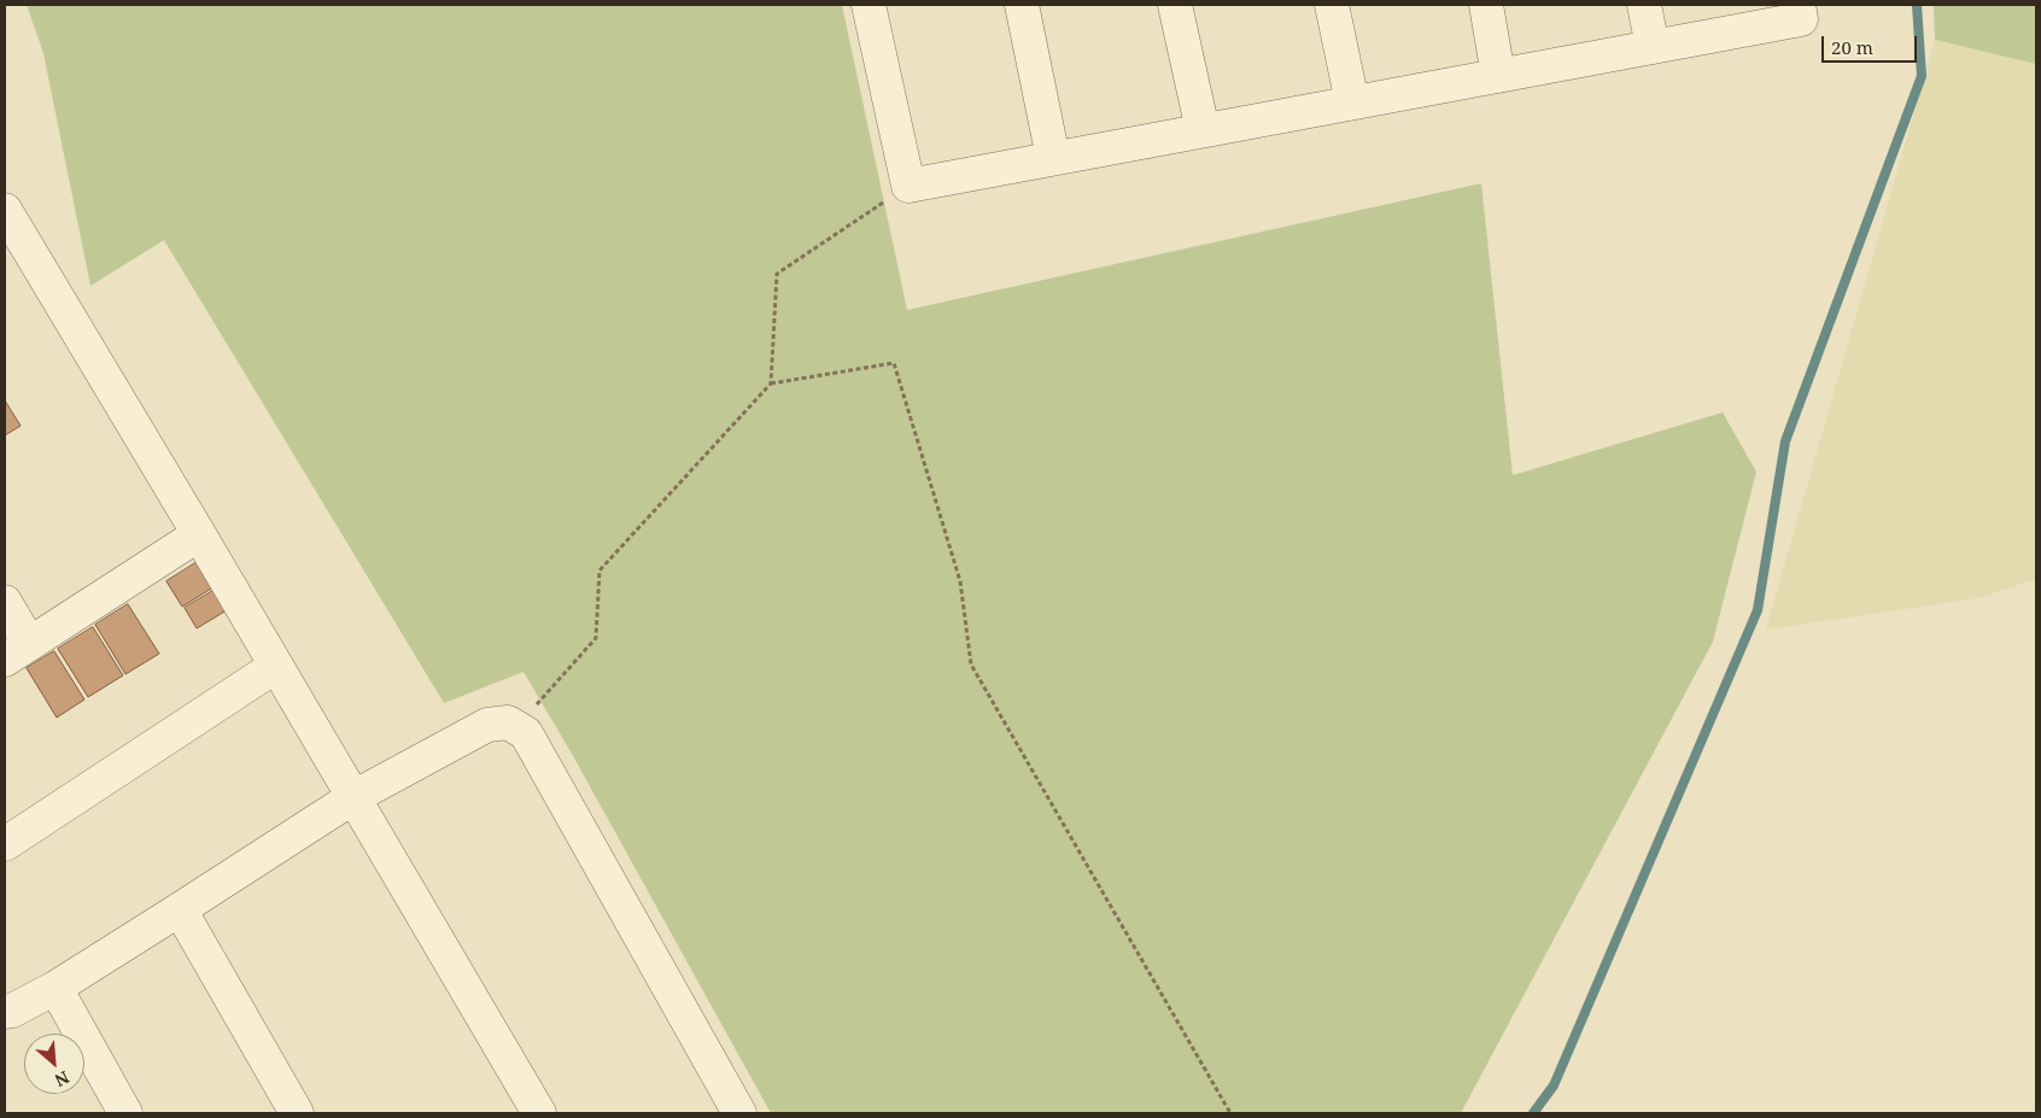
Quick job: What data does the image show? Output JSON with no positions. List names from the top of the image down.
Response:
{
  "scale_bar": "20 m",
  "north": "bottom right"
}
